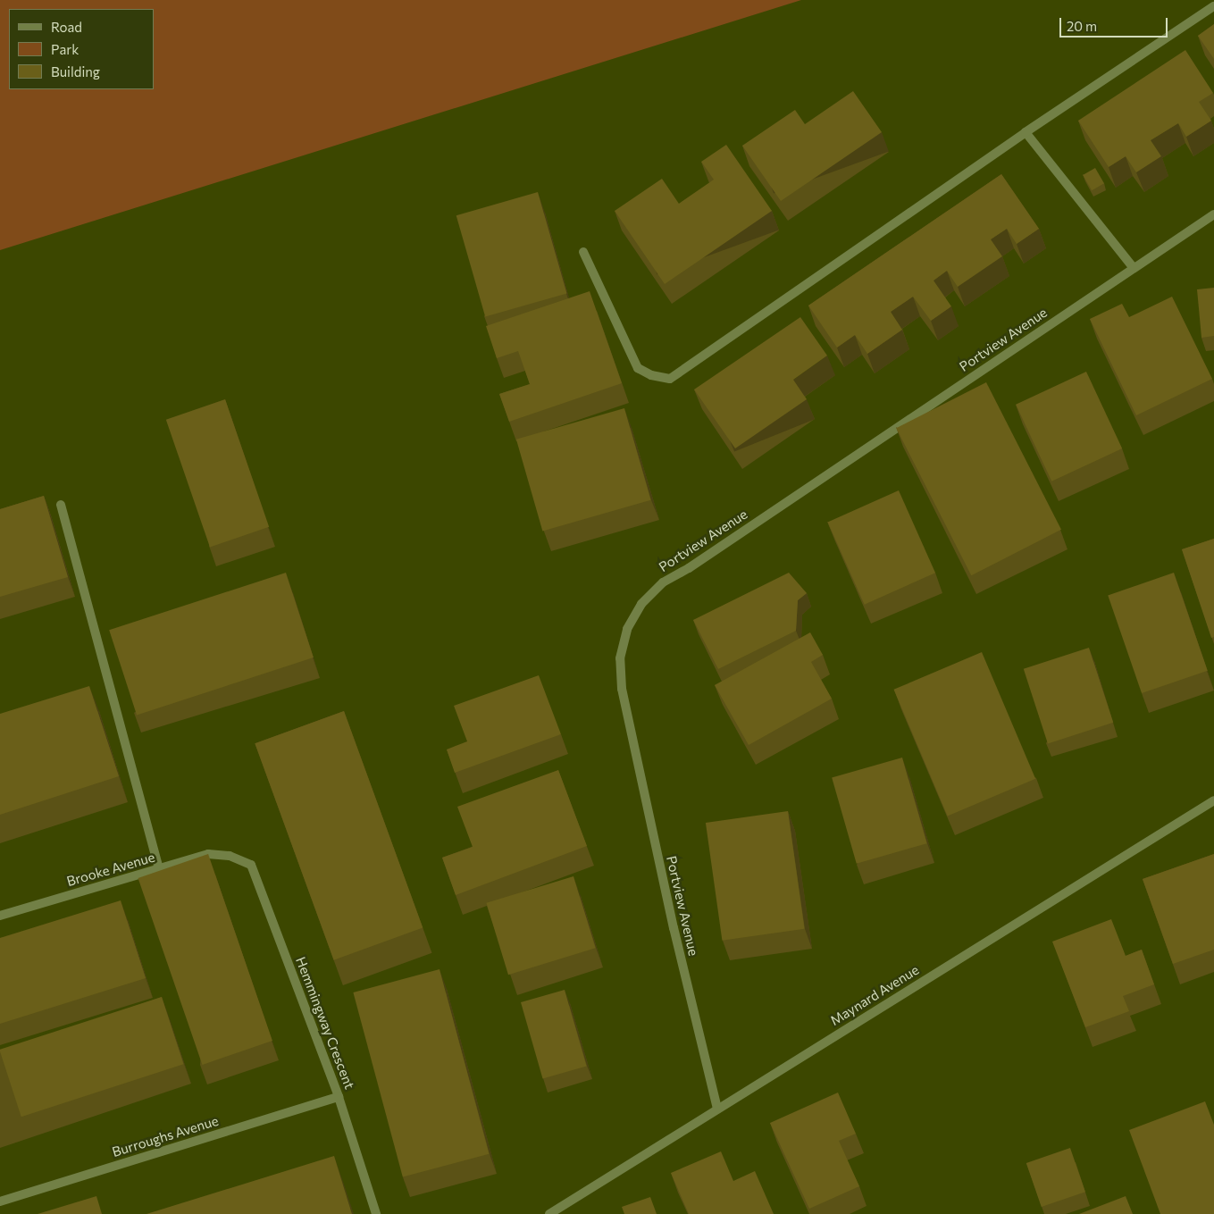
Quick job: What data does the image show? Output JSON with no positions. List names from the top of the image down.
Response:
{
  "streets": {
    "street": [
      "Portview Avenue",
      "Brooke Avenue",
      "Maynard Avenue",
      "Hemmingway Crescent",
      "Burroughs Avenue"
    ]
  },
  "crossings": [
    ["Portview Avenue", "Maynard Avenue"],
    ["Brooke Avenue", "Hemmingway Crescent"],
    ["Hemmingway Crescent", "Burroughs Avenue"]
  ],
  "legend": ["Road", "Park", "Building"],
  "scale_bar": "20 m"
}
